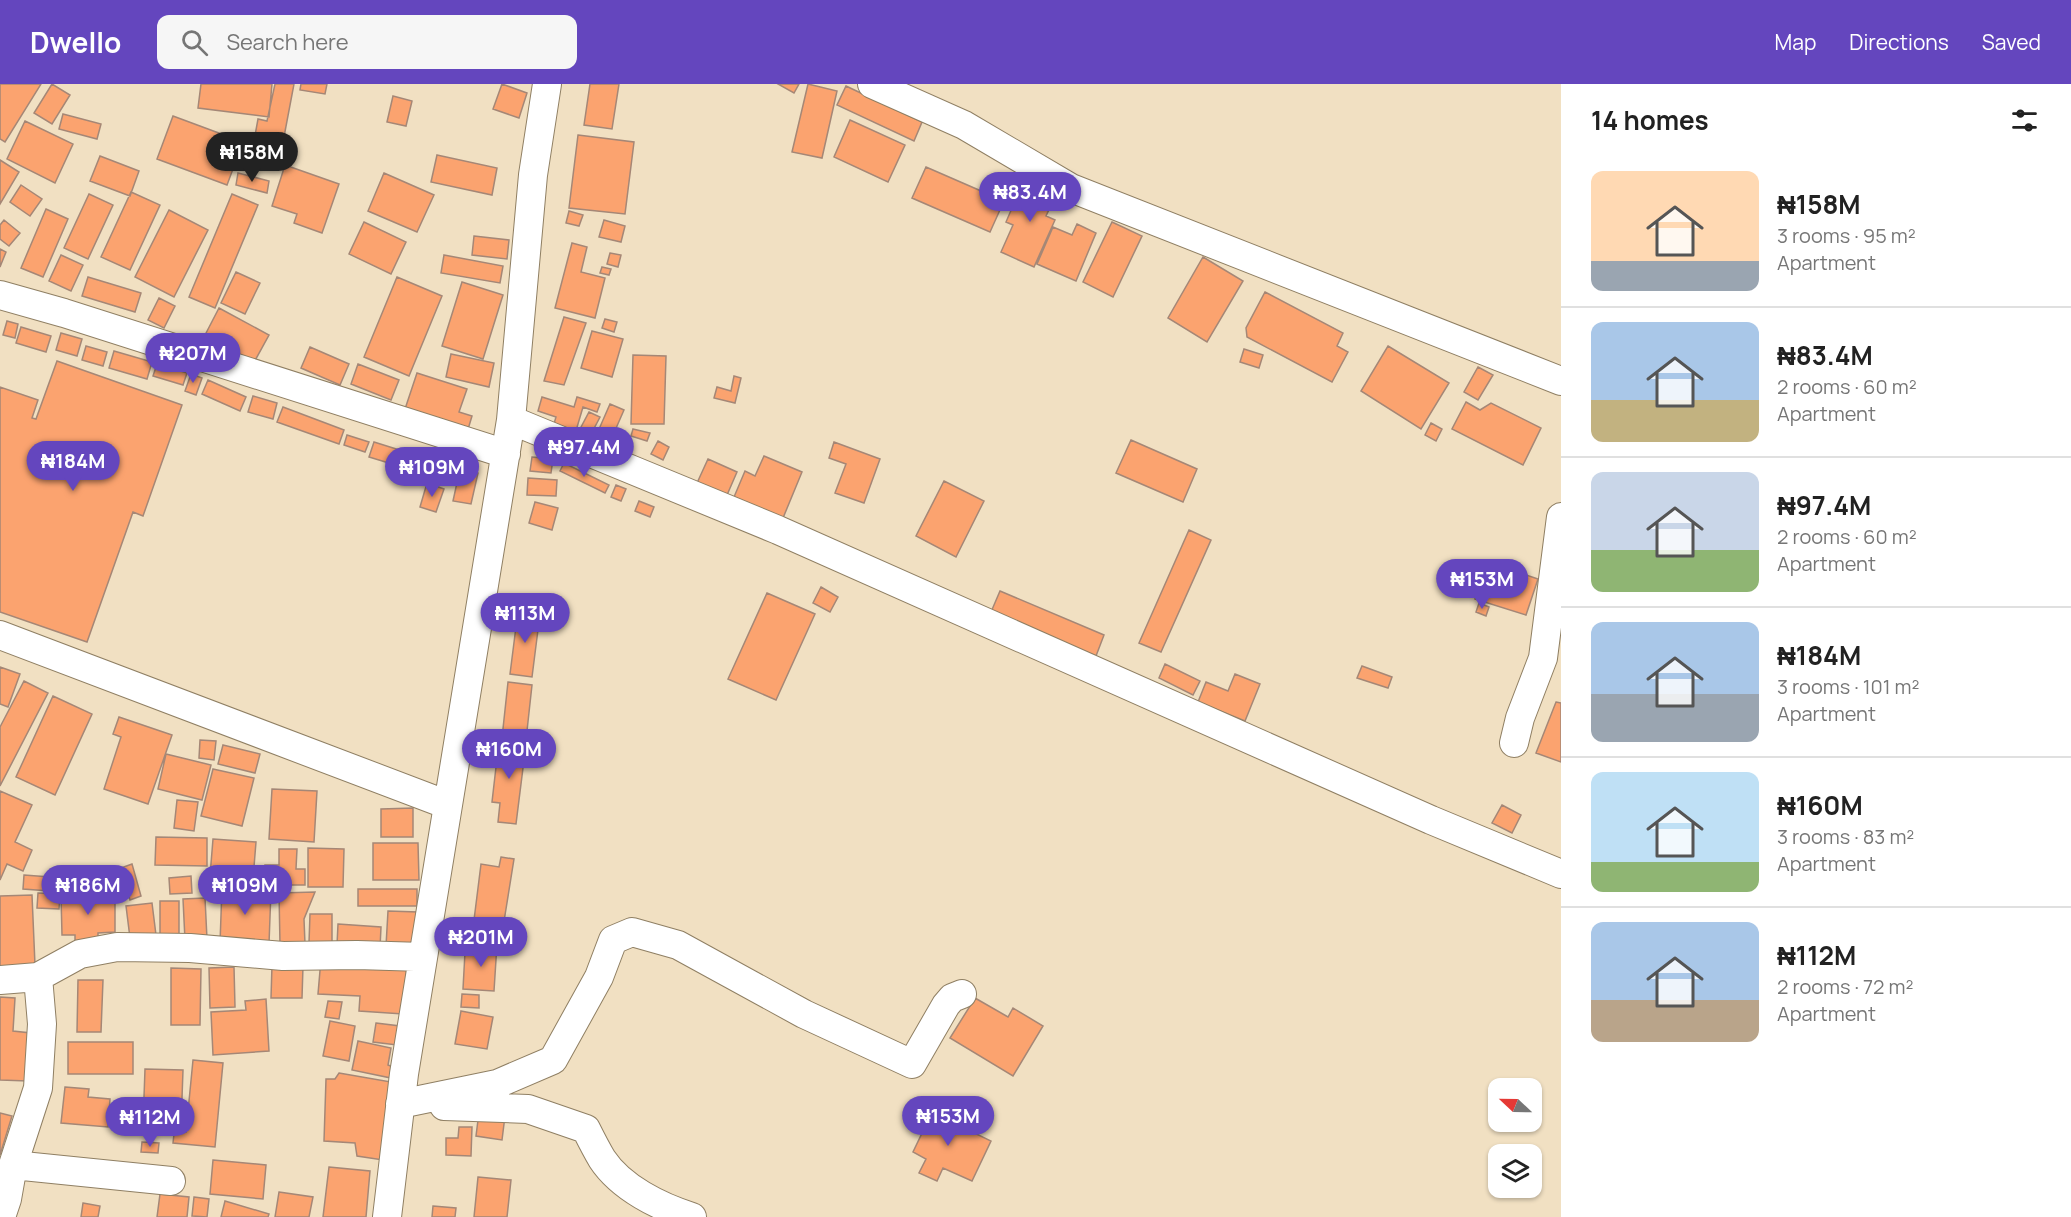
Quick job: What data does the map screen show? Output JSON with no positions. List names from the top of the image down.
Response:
{
  "north": "left",
  "page": {
    "header": "Dwello",
    "search": "Search here",
    "nav": ["Map", "Directions", "Saved"],
    "heading": "14 homes",
    "price": [
      "₦158M",
      "₦83.4M",
      "₦207M",
      "₦97.4M",
      "₦184M",
      "₦109M",
      "₦153M",
      "₦113M",
      "₦160M",
      "₦186M",
      "₦109M",
      "₦201M",
      "₦153M",
      "₦112M"
    ],
    "list": [
      {
        "name": "₦158M",
        "note": "3 rooms · 95 m² · Apartment"
      },
      {
        "name": "₦83.4M",
        "note": "2 rooms · 60 m² · Apartment"
      },
      {
        "name": "₦97.4M",
        "note": "2 rooms · 60 m² · Apartment"
      },
      {
        "name": "₦184M",
        "note": "3 rooms · 101 m² · Apartment"
      },
      {
        "name": "₦160M",
        "note": "3 rooms · 83 m² · Apartment"
      },
      {
        "name": "₦112M",
        "note": "2 rooms · 72 m² · Apartment"
      }
    ]
  }
}
